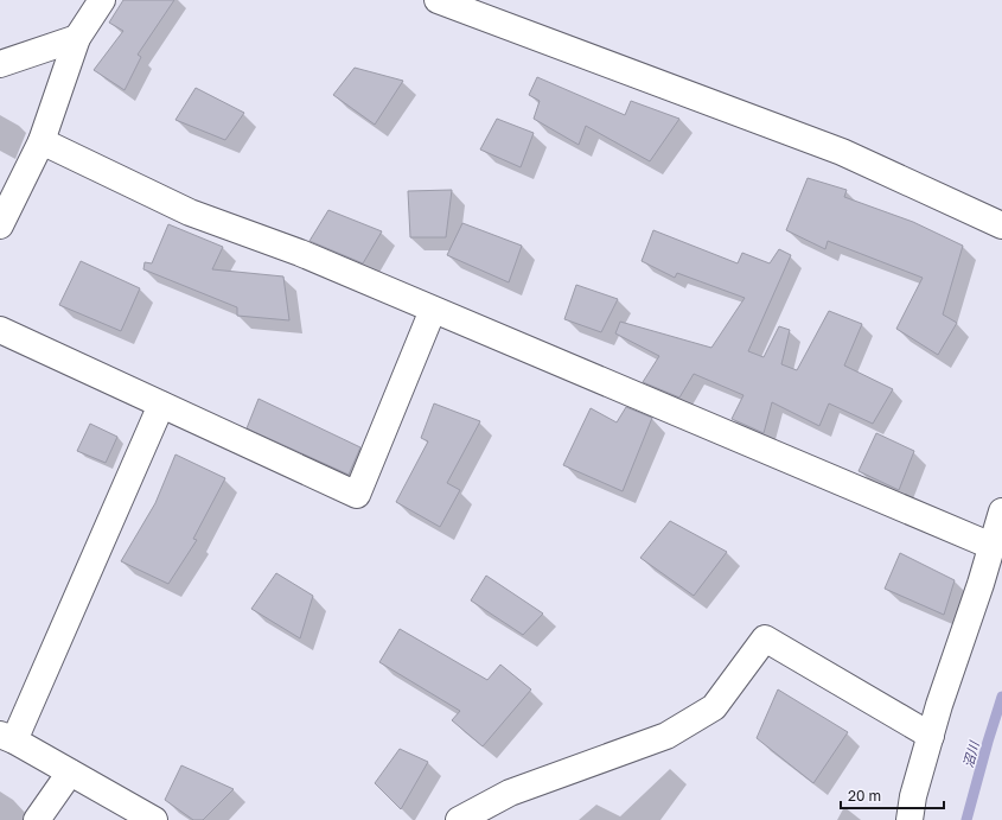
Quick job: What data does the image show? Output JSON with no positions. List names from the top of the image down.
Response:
{
  "water": ["沼川"],
  "scale_bar": "20 m"
}
